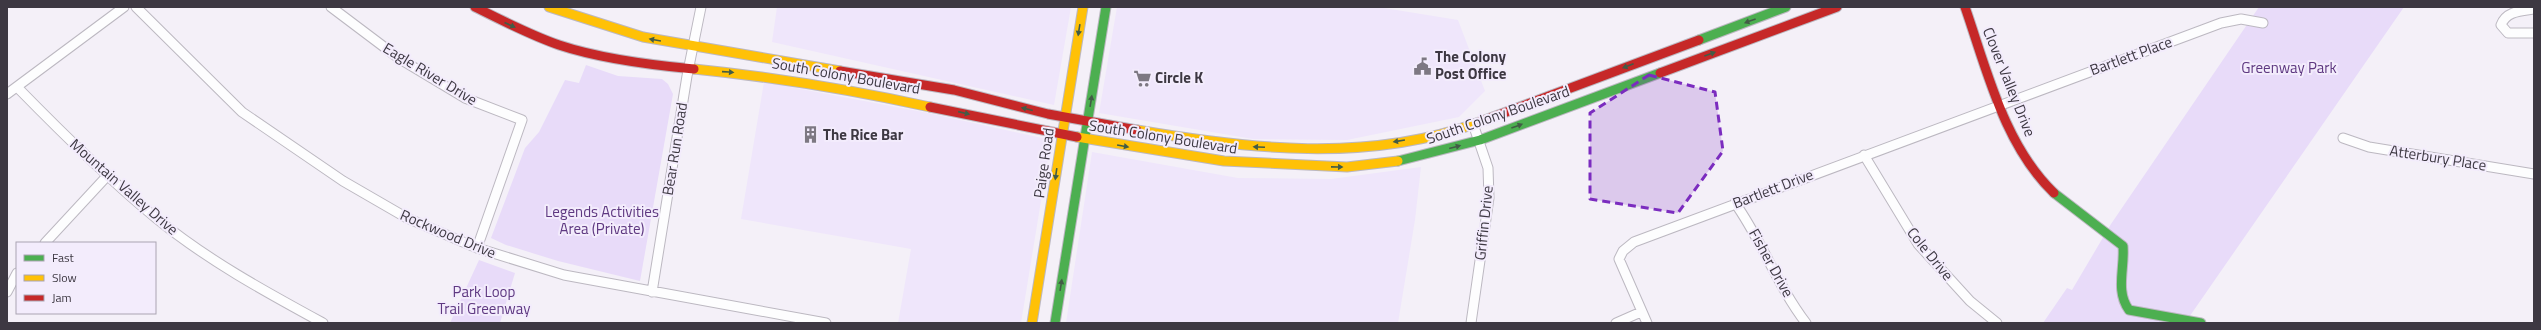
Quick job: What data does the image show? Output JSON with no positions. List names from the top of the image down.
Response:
{
  "streets": {
    "main road": ["South Colony Boulevard", "Clover Valley Drive", "Paige Road"],
    "street": [
      "Bartlett Place",
      "Eagle River Drive",
      "Bear Run Road",
      "Atterbury Place",
      "Mountain Valley Drive",
      "Bartlett Drive",
      "Griffin Drive",
      "Rockwood Drive",
      "Cole Drive",
      "Fisher Drive"
    ]
  },
  "crossings": [
    ["Bartlett Place", "Clover Valley Drive"],
    ["Bartlett Place", "Bartlett Drive"],
    ["Eagle River Drive", "Rockwood Drive"],
    ["South Colony Boulevard", "Bear Run Road"],
    ["South Colony Boulevard", "Paige Road"],
    ["South Colony Boulevard", "Griffin Drive"],
    ["Clover Valley Drive", "Bartlett Drive"],
    ["Bear Run Road", "Rockwood Drive"],
    ["Bartlett Drive", "Cole Drive"],
    ["Bartlett Drive", "Fisher Drive"]
  ],
  "parks": ["Greenway Park", "Legends Activities Area (Private)", "Park Loop Trail Greenway"],
  "places": {
    "public building": ["The Colony Post Office"],
    "supermarket": ["Circle K"],
    "building": ["The Rice Bar"]
  },
  "legend": ["Fast", "Slow", "Jam"]
}
